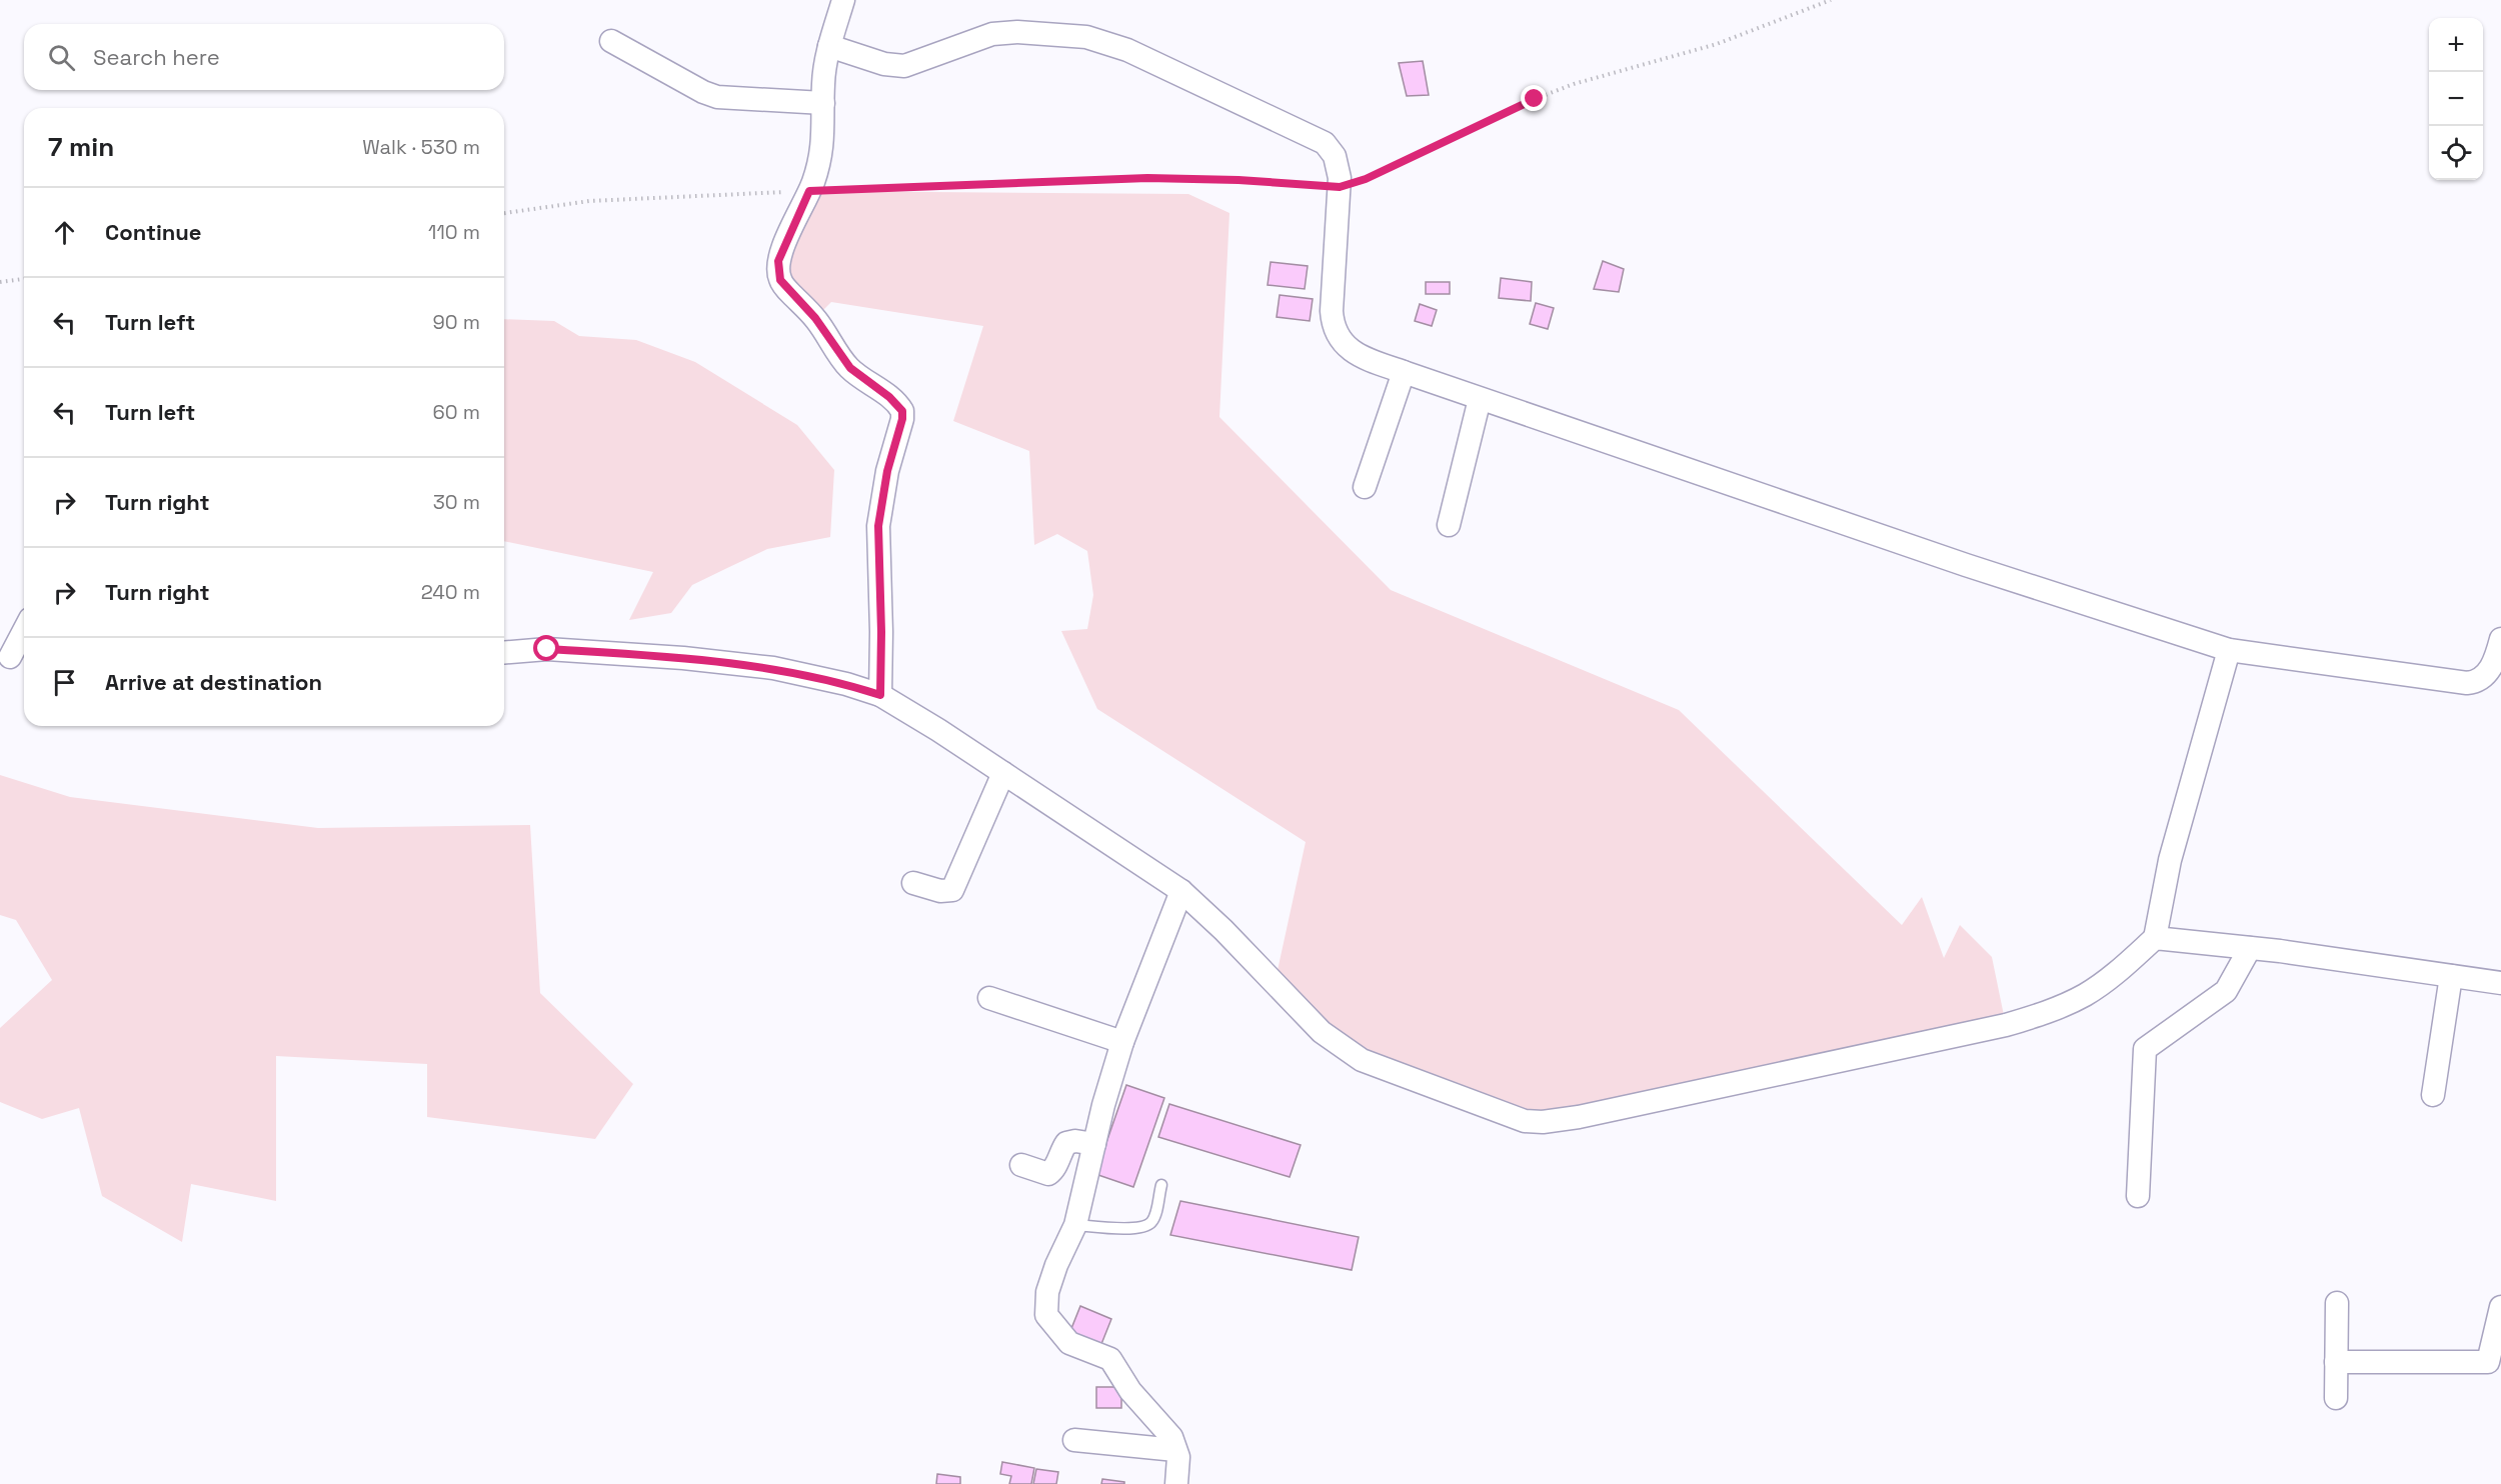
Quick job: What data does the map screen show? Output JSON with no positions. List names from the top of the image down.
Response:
{
  "page": {
    "map_buttons": ["+", "−"],
    "search": "Search here",
    "heading": ["7 min", "Walk · 530 m"],
    "list": [
      ["Continue", "110 m"],
      ["Turn left", "90 m"],
      ["Turn left", "60 m"],
      ["Turn right", "30 m"],
      ["Turn right", "240 m"],
      "Arrive at destination"
    ]
  }
}
